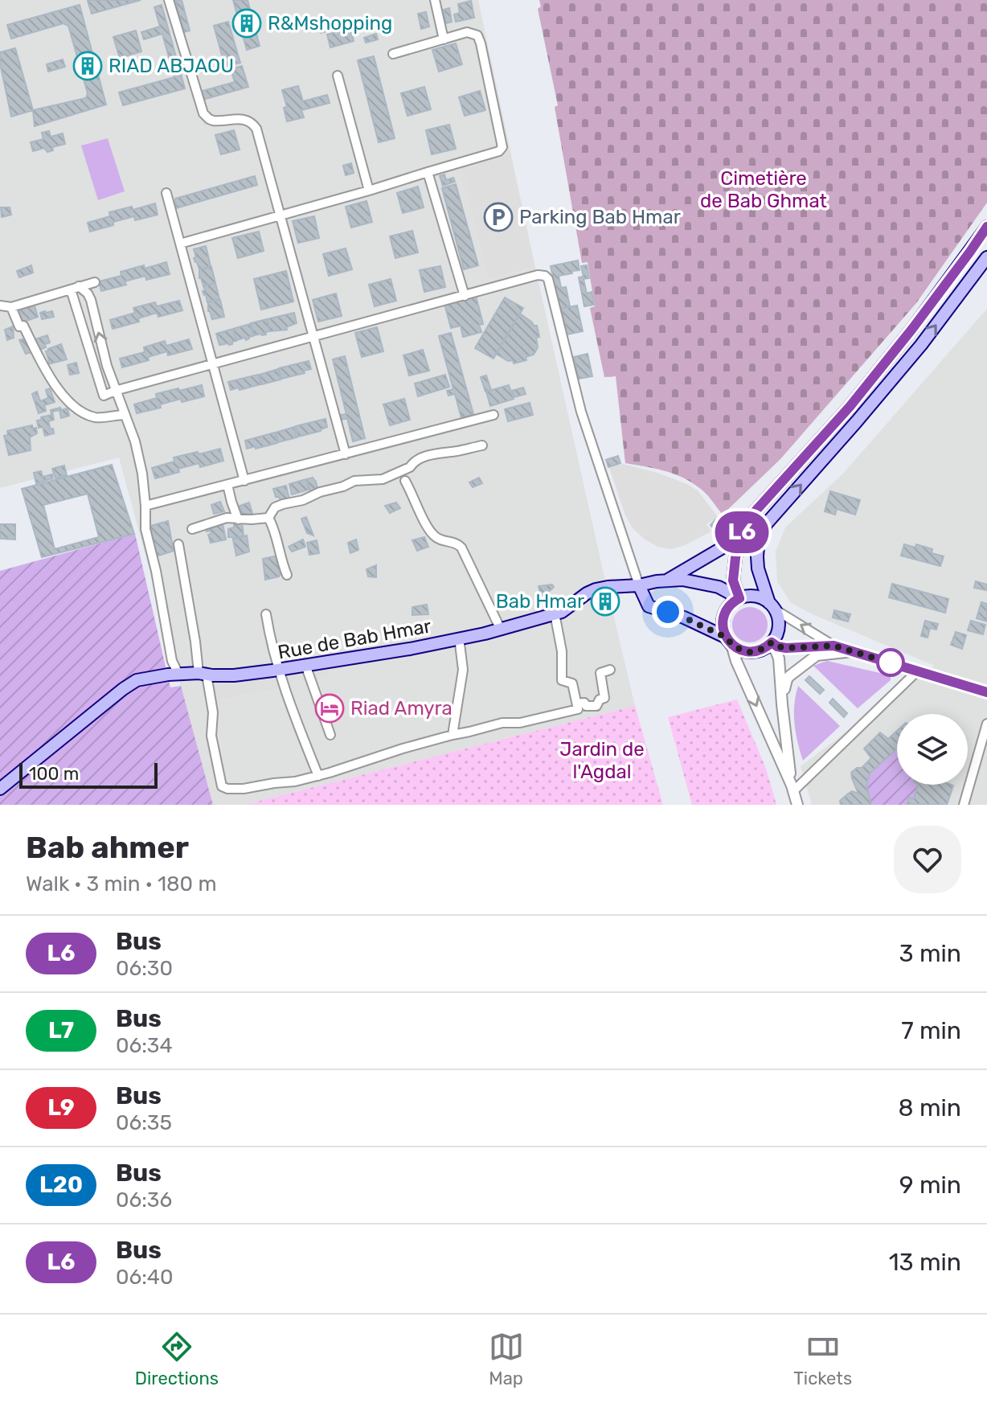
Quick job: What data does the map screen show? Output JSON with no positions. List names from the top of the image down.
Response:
{
  "streets": {
    "main road": ["Rue de Bab Hmar"]
  },
  "parks": ["Cimetière de Bab Ghmat", "Jardin de l'Agdal"],
  "places": {
    "building": ["R&Mshopping", "RIAD ABJAOU", "Bab Hmar"],
    "parking": ["Parking Bab Hmar"],
    "hotel": ["Riad Amyra"]
  },
  "lines": ["bus line L6"],
  "scale_bar": "100 m",
  "page": {
    "on_map": "L6",
    "scale": "100 m",
    "heading": ["Bab ahmer", "Walk · 3 min · 180 m"],
    "list": [
      {
        "mark": "L6",
        "name": "Bus",
        "note": "06:30",
        "value": "3 min"
      },
      {
        "mark": "L7",
        "name": "Bus",
        "note": "06:34",
        "value": "7 min"
      },
      {
        "mark": "L9",
        "name": "Bus",
        "note": "06:35",
        "value": "8 min"
      },
      {
        "mark": "L20",
        "name": "Bus",
        "note": "06:36",
        "value": "9 min"
      },
      {
        "mark": "L6",
        "name": "Bus",
        "note": "06:40",
        "value": "13 min"
      }
    ],
    "tabs": ["Directions", "Map", "Tickets"]
  }
}
